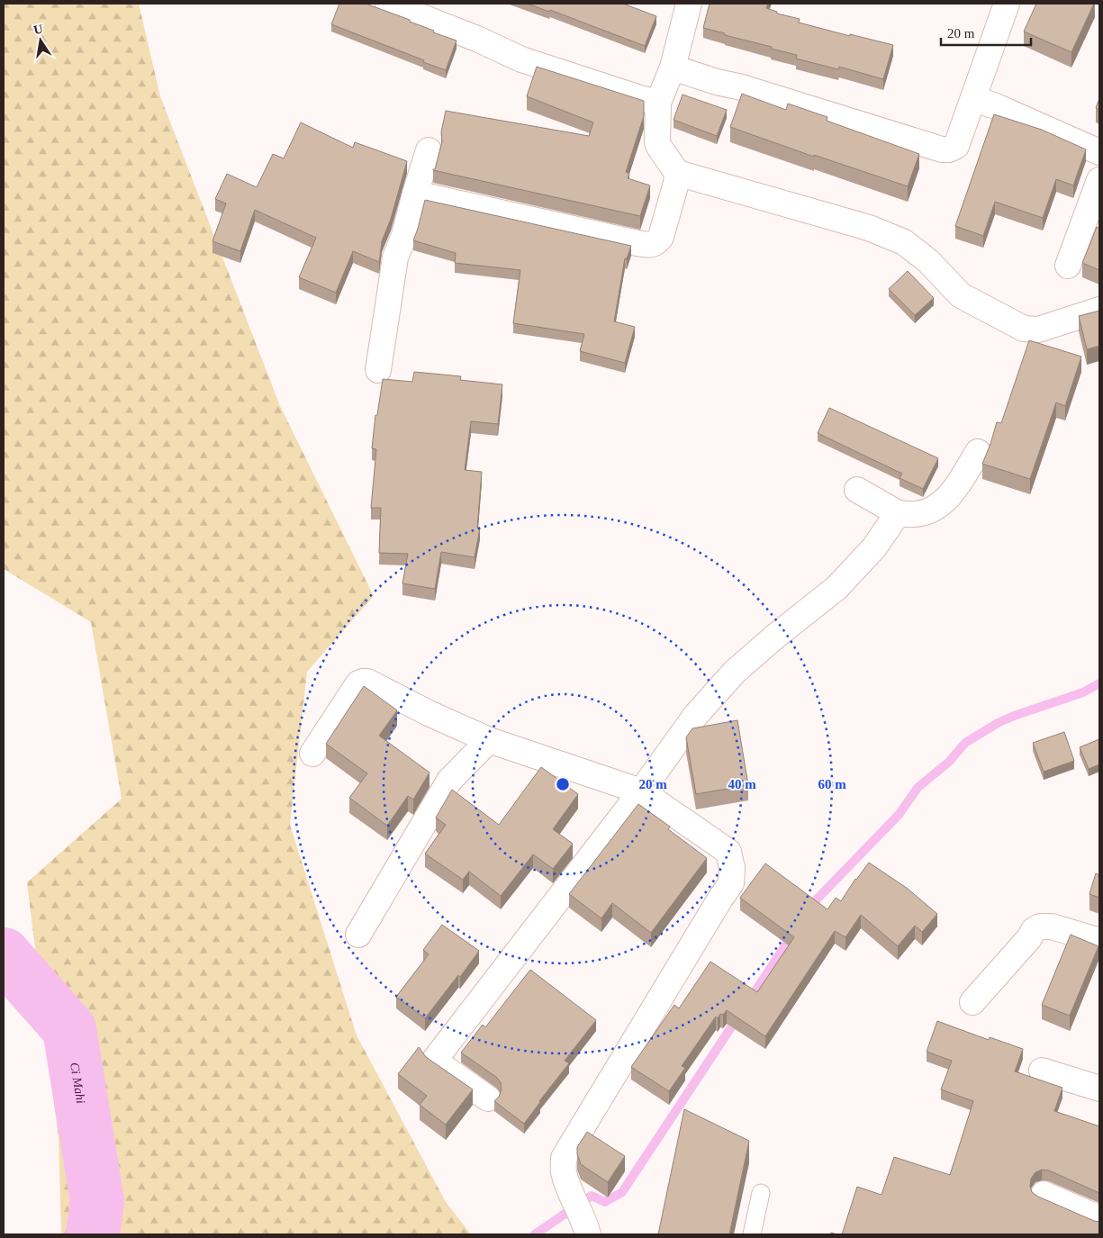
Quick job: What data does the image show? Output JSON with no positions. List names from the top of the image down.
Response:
{
  "water": ["Ci Mahi"],
  "scale_bar": "20 m",
  "north": "top",
  "rings": ["20 m", "40 m", "60 m"]
}
